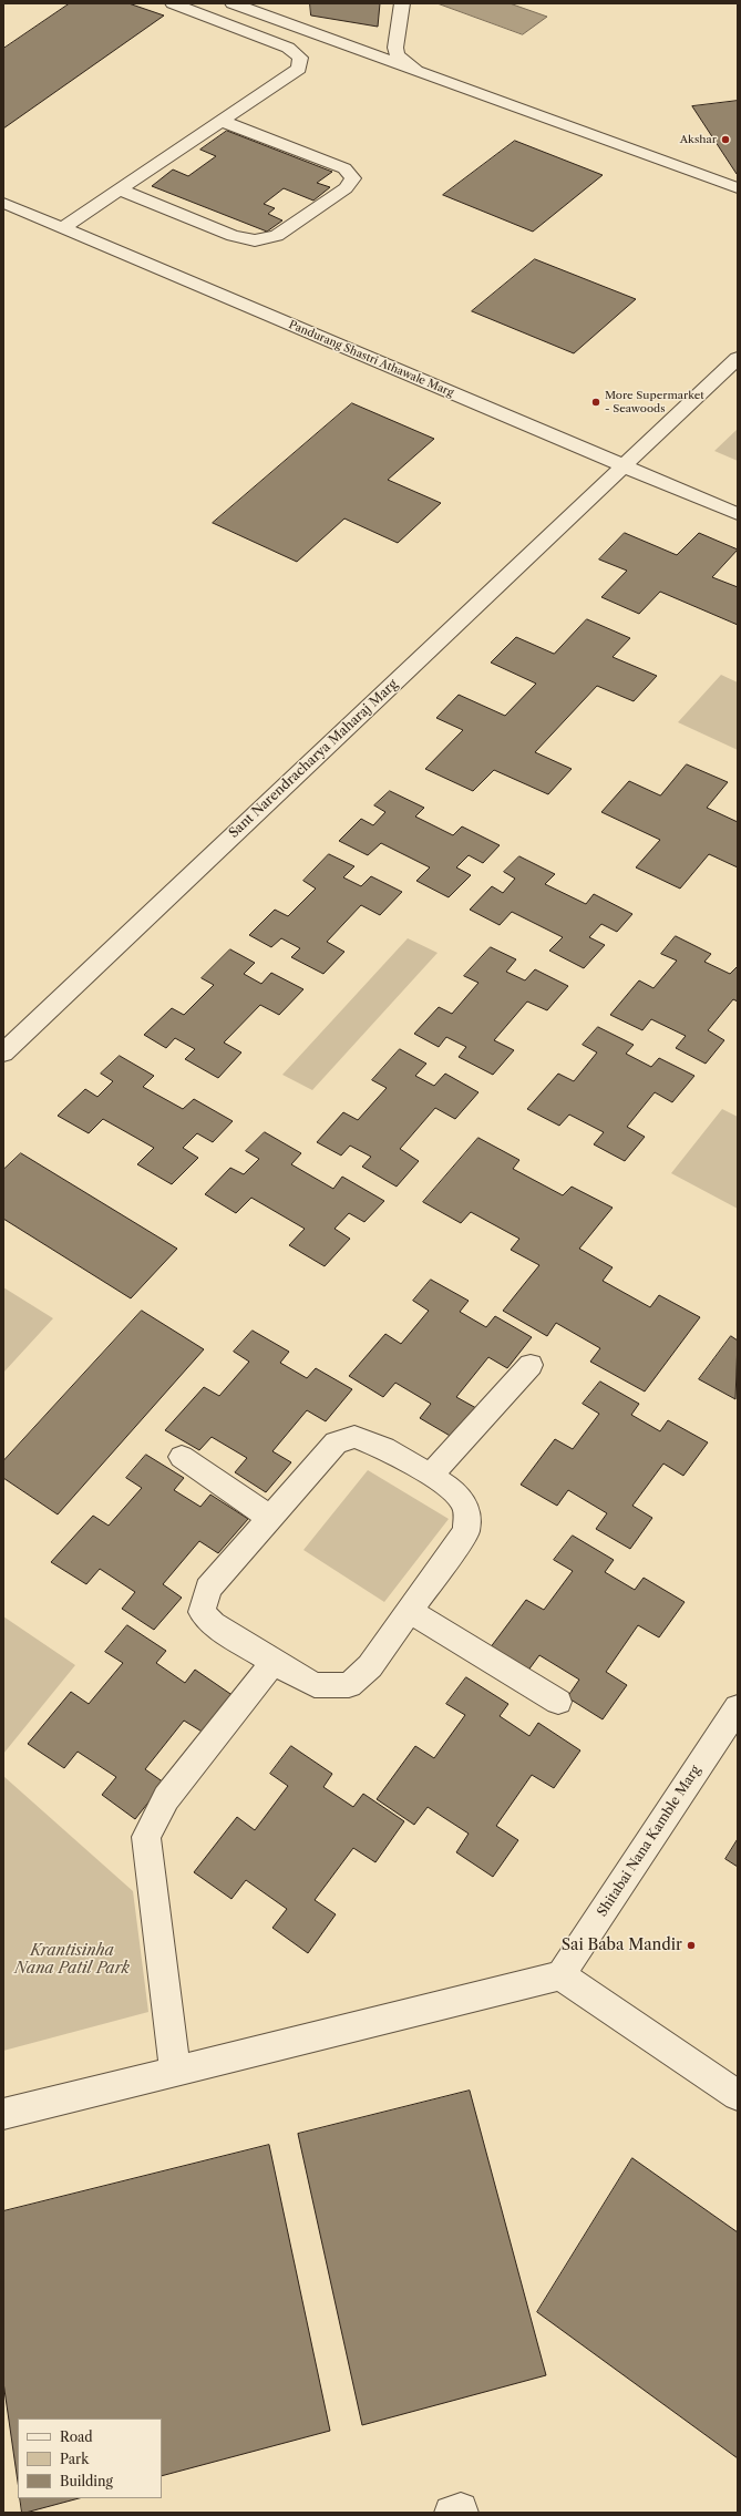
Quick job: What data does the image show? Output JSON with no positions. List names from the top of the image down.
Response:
{
  "streets": {
    "street": ["Pandurang Shastri Athawale Marg", "Sant Narendracharya Maharaj Marg", "Shitabai Nana Kamble Marg"]
  },
  "crossings": [
    ["Pandurang Shastri Athawale Marg", "Sant Narendracharya Maharaj Marg"]
  ],
  "parks": ["Krantisinha Nana Patil Park"],
  "places": ["Akshar", "More Supermarket - Seawoods", "Sai Baba Mandir"],
  "legend": ["Road", "Park", "Building"]
}
